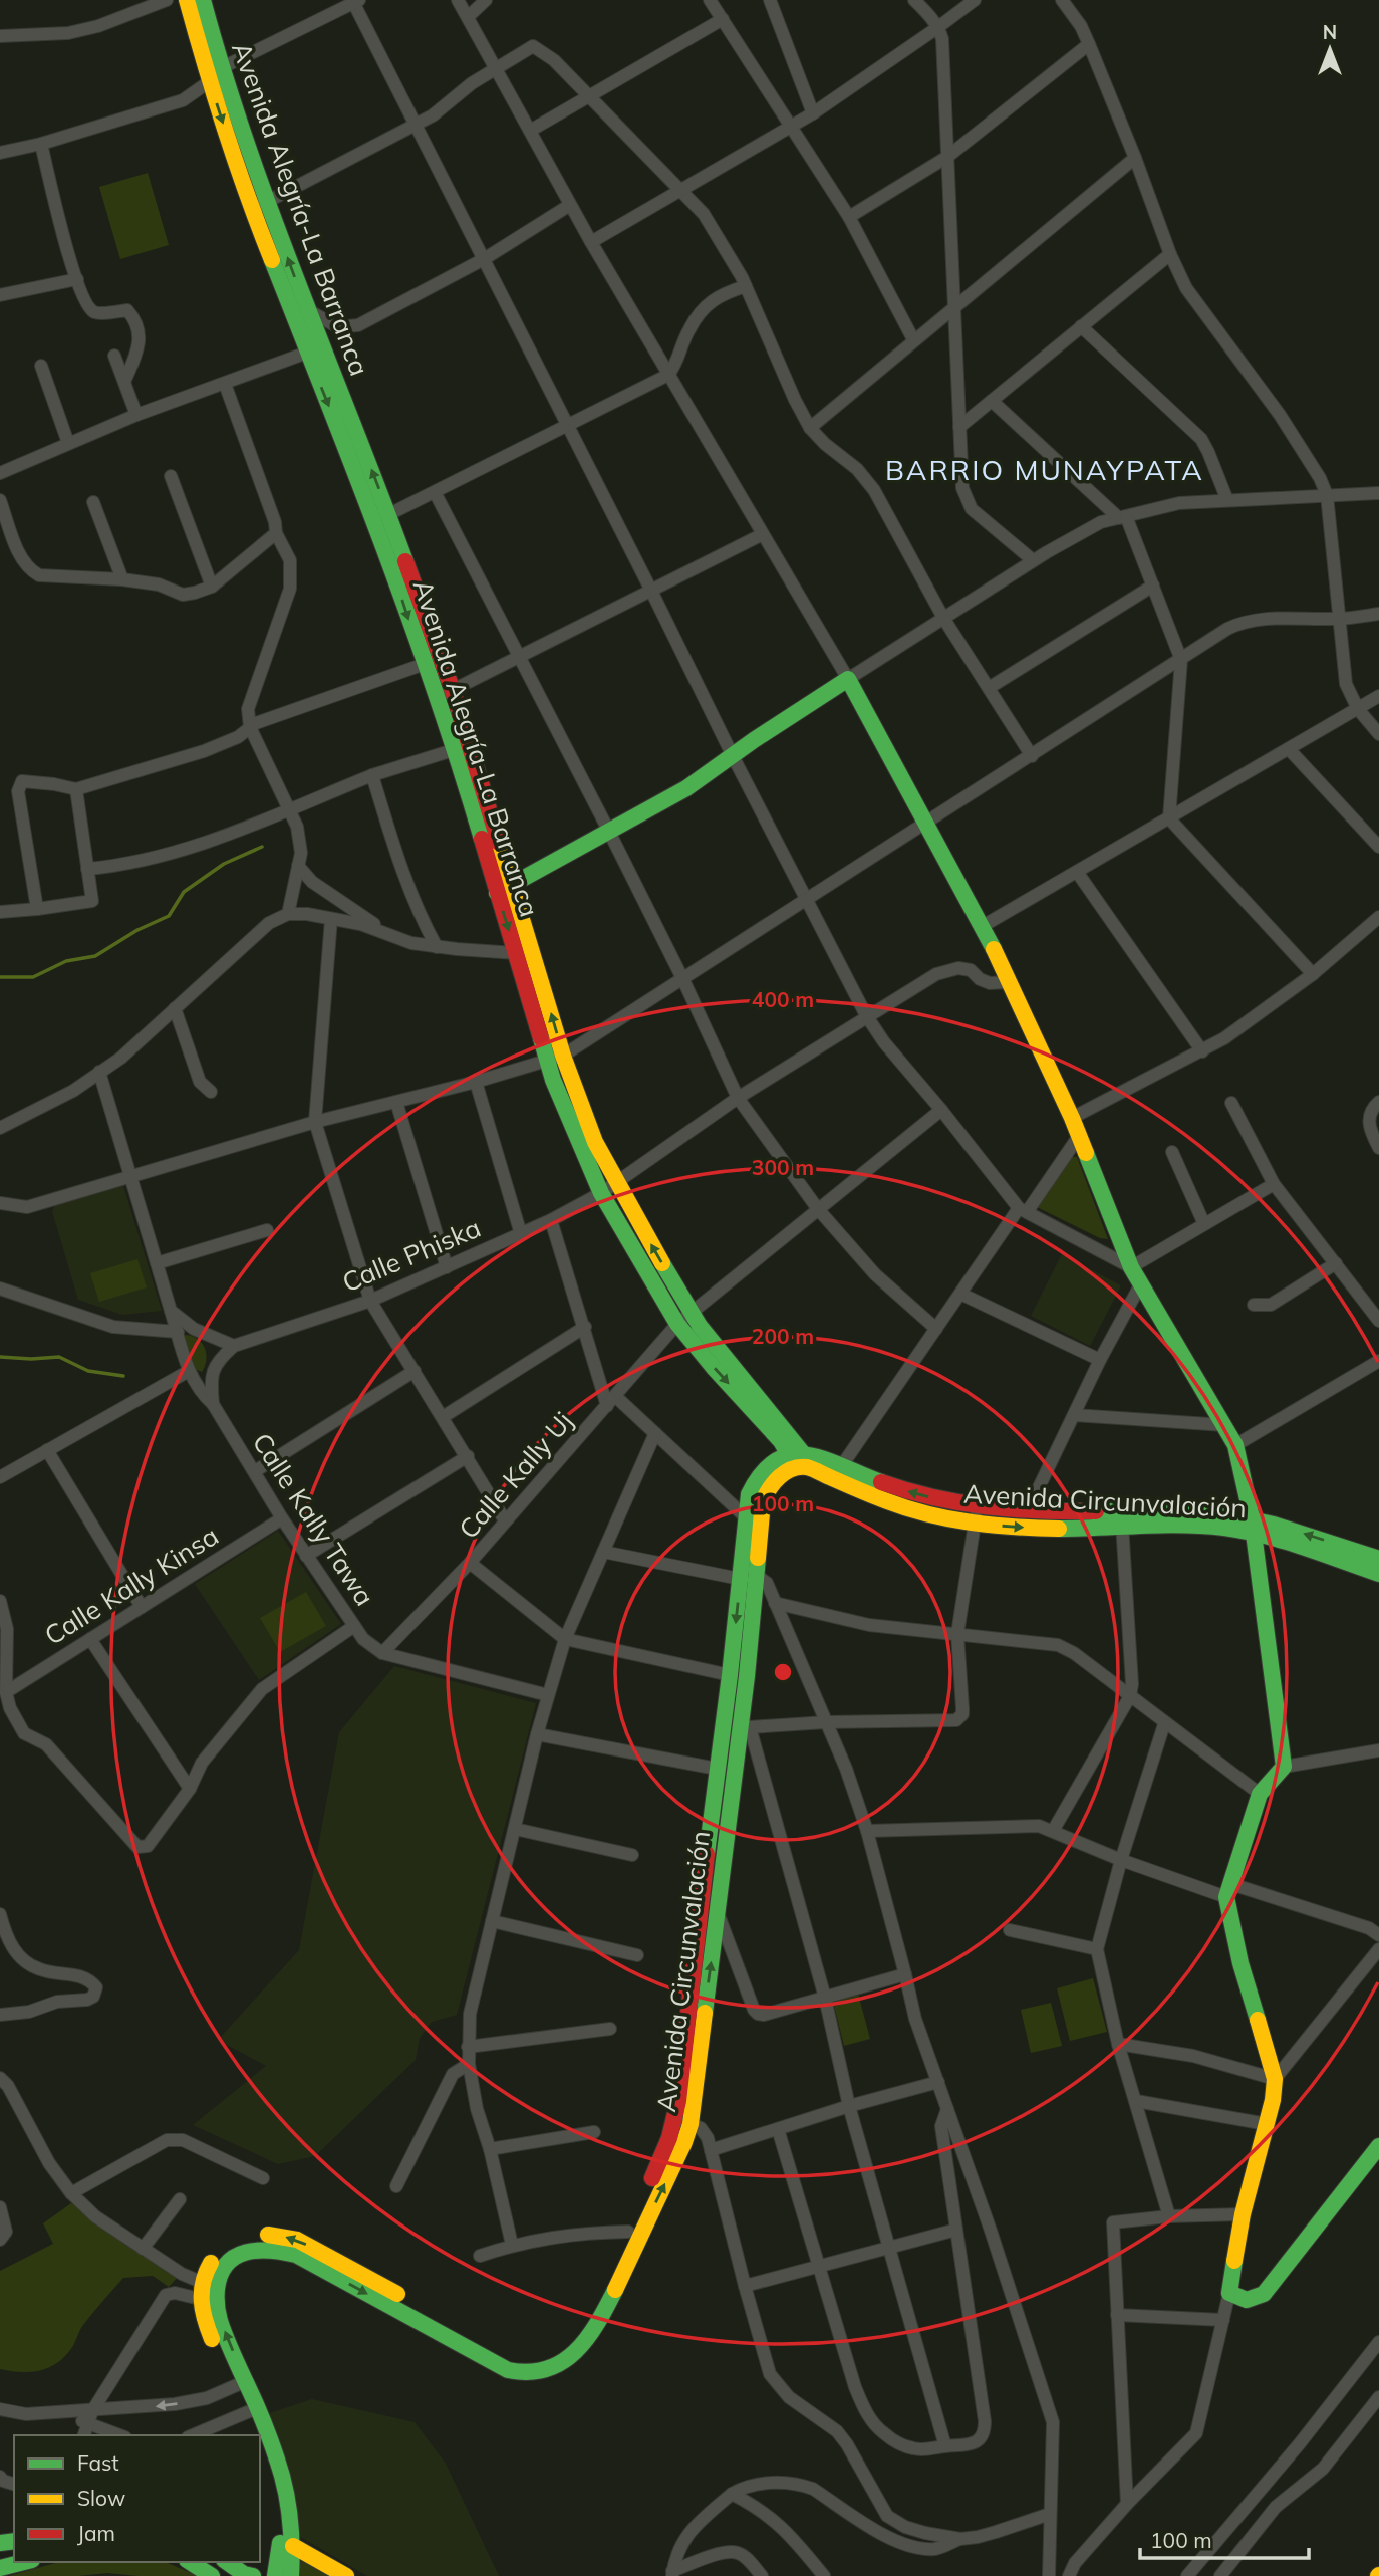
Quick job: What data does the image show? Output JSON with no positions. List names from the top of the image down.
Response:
{
  "streets": {
    "main road": ["Avenida Alegría-La Barranca", "Avenida Circunvalación"],
    "street": [
      "Calle Phiska",
      "Calle Kally Uj",
      "Calle Kally Tawa",
      "Calle Kally Kinsa"
    ]
  },
  "crossings": [
    ["Avenida Alegría-La Barranca", "Calle Phiska"],
    ["Avenida Alegría-La Barranca", "Calle Kally Uj"],
    ["Avenida Alegría-La Barranca", "Avenida Circunvalación"],
    ["Calle Kally Uj", "Calle Kally Tawa"],
    ["Calle Kally Tawa", "Calle Kally Kinsa"]
  ],
  "districts": ["BARRIO MUNAYPATA"],
  "legend": ["Fast", "Slow", "Jam"],
  "scale_bar": "100 m",
  "north": "top",
  "rings": [
    "400 m",
    "300 m",
    "200 m",
    "100 m"
  ]
}
